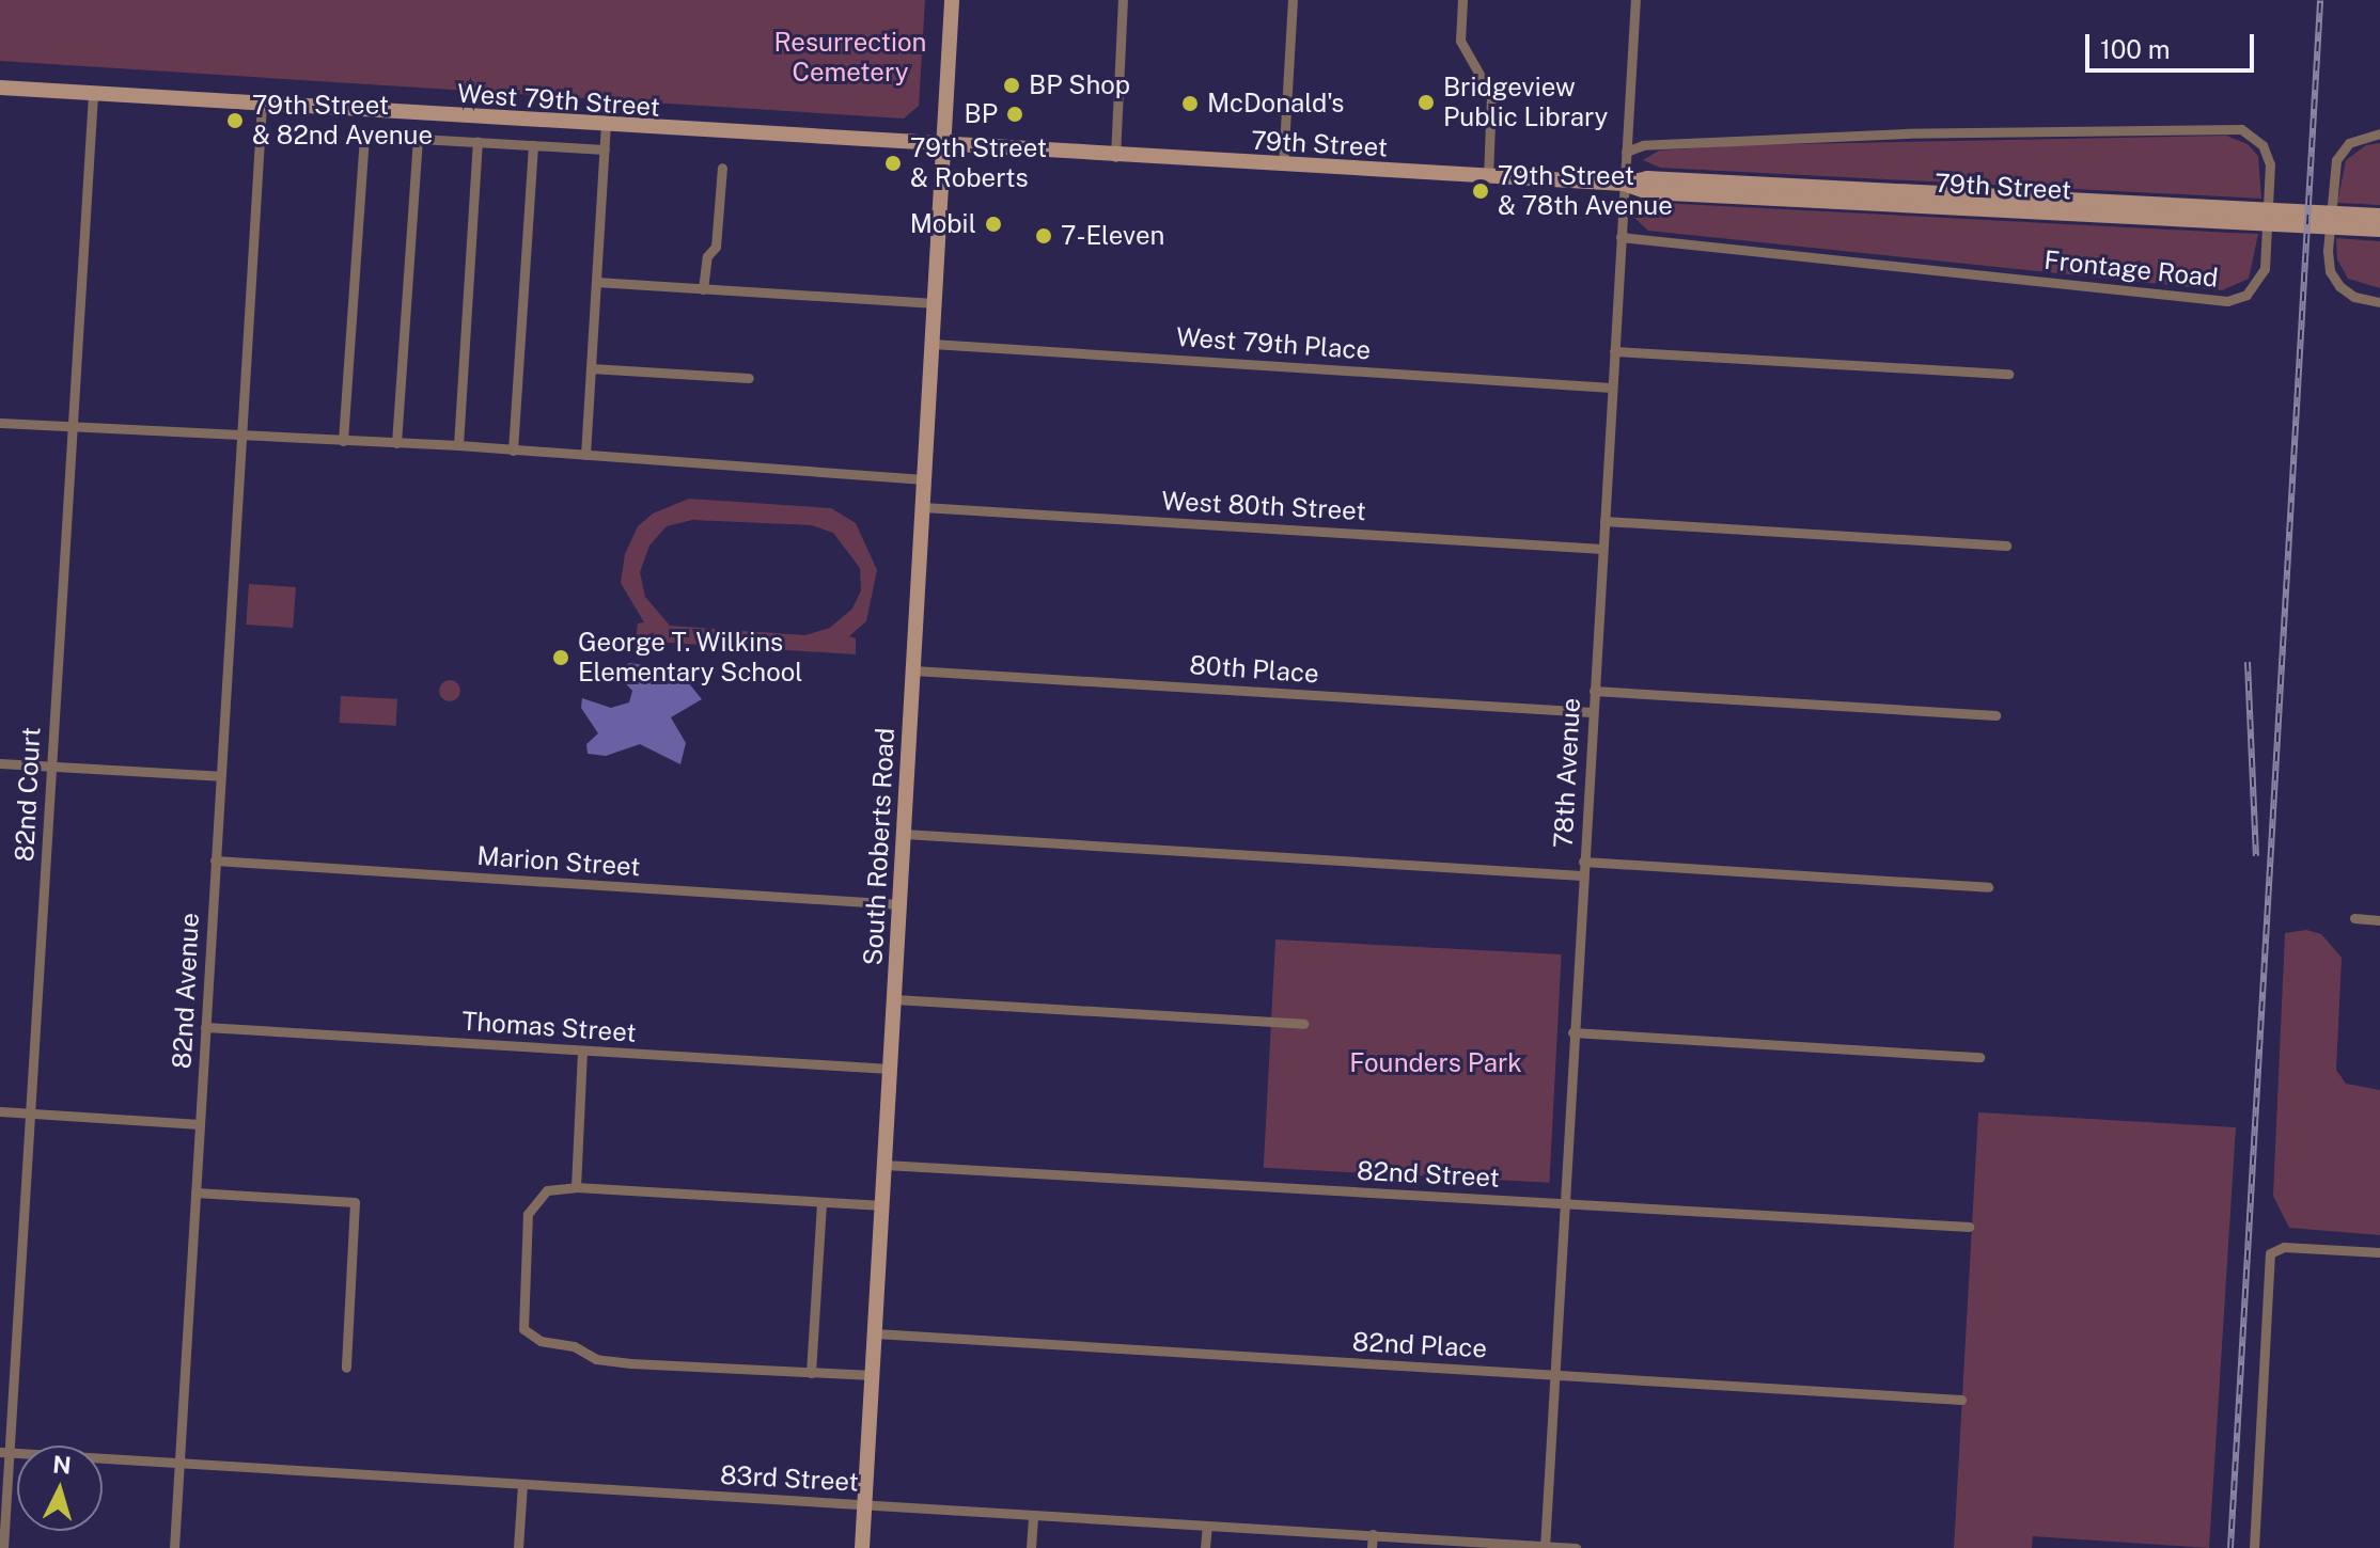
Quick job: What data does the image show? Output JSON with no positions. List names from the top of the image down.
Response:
{
  "streets": {
    "main road": ["West 79th Street", "79th Street", "South Roberts Road"],
    "street": [
      "Frontage Road",
      "West 79th Place",
      "West 80th Street",
      "80th Place",
      "78th Avenue",
      "82nd Court",
      "Marion Street",
      "82nd Avenue",
      "Thomas Street",
      "82nd Street",
      "82nd Place",
      "83rd Street"
    ]
  },
  "crossings": [
    ["West 79th Street", "79th Street"],
    ["West 79th Street", "82nd Court"],
    ["West 79th Street", "South Roberts Road"],
    ["West 79th Street", "82nd Avenue"],
    ["79th Street", "78th Avenue"],
    ["Frontage Road", "78th Avenue"],
    ["West 79th Place", "78th Avenue"],
    ["West 79th Place", "South Roberts Road"],
    ["West 80th Street", "78th Avenue"],
    ["West 80th Street", "South Roberts Road"],
    ["80th Place", "78th Avenue"],
    ["80th Place", "South Roberts Road"],
    ["78th Avenue", "82nd Street"],
    ["78th Avenue", "82nd Place"],
    ["78th Avenue", "83rd Street"],
    ["82nd Court", "83rd Street"],
    ["South Roberts Road", "Marion Street"],
    ["South Roberts Road", "Thomas Street"],
    ["South Roberts Road", "82nd Street"],
    ["South Roberts Road", "82nd Place"],
    ["South Roberts Road", "83rd Street"],
    ["Marion Street", "82nd Avenue"],
    ["82nd Avenue", "Thomas Street"],
    ["82nd Avenue", "83rd Street"]
  ],
  "parks": ["Resurrection Cemetery", "Founders Park"],
  "places": [
    "BP Shop",
    "Bridgeview Public Library",
    "McDonald's",
    "BP",
    "79th Street & 82nd Avenue",
    "79th Street & Roberts",
    "79th Street & 78th Avenue",
    "Mobil",
    "7-Eleven",
    "George T. Wilkins Elementary School"
  ],
  "scale_bar": "100 m",
  "north": "top"
}
